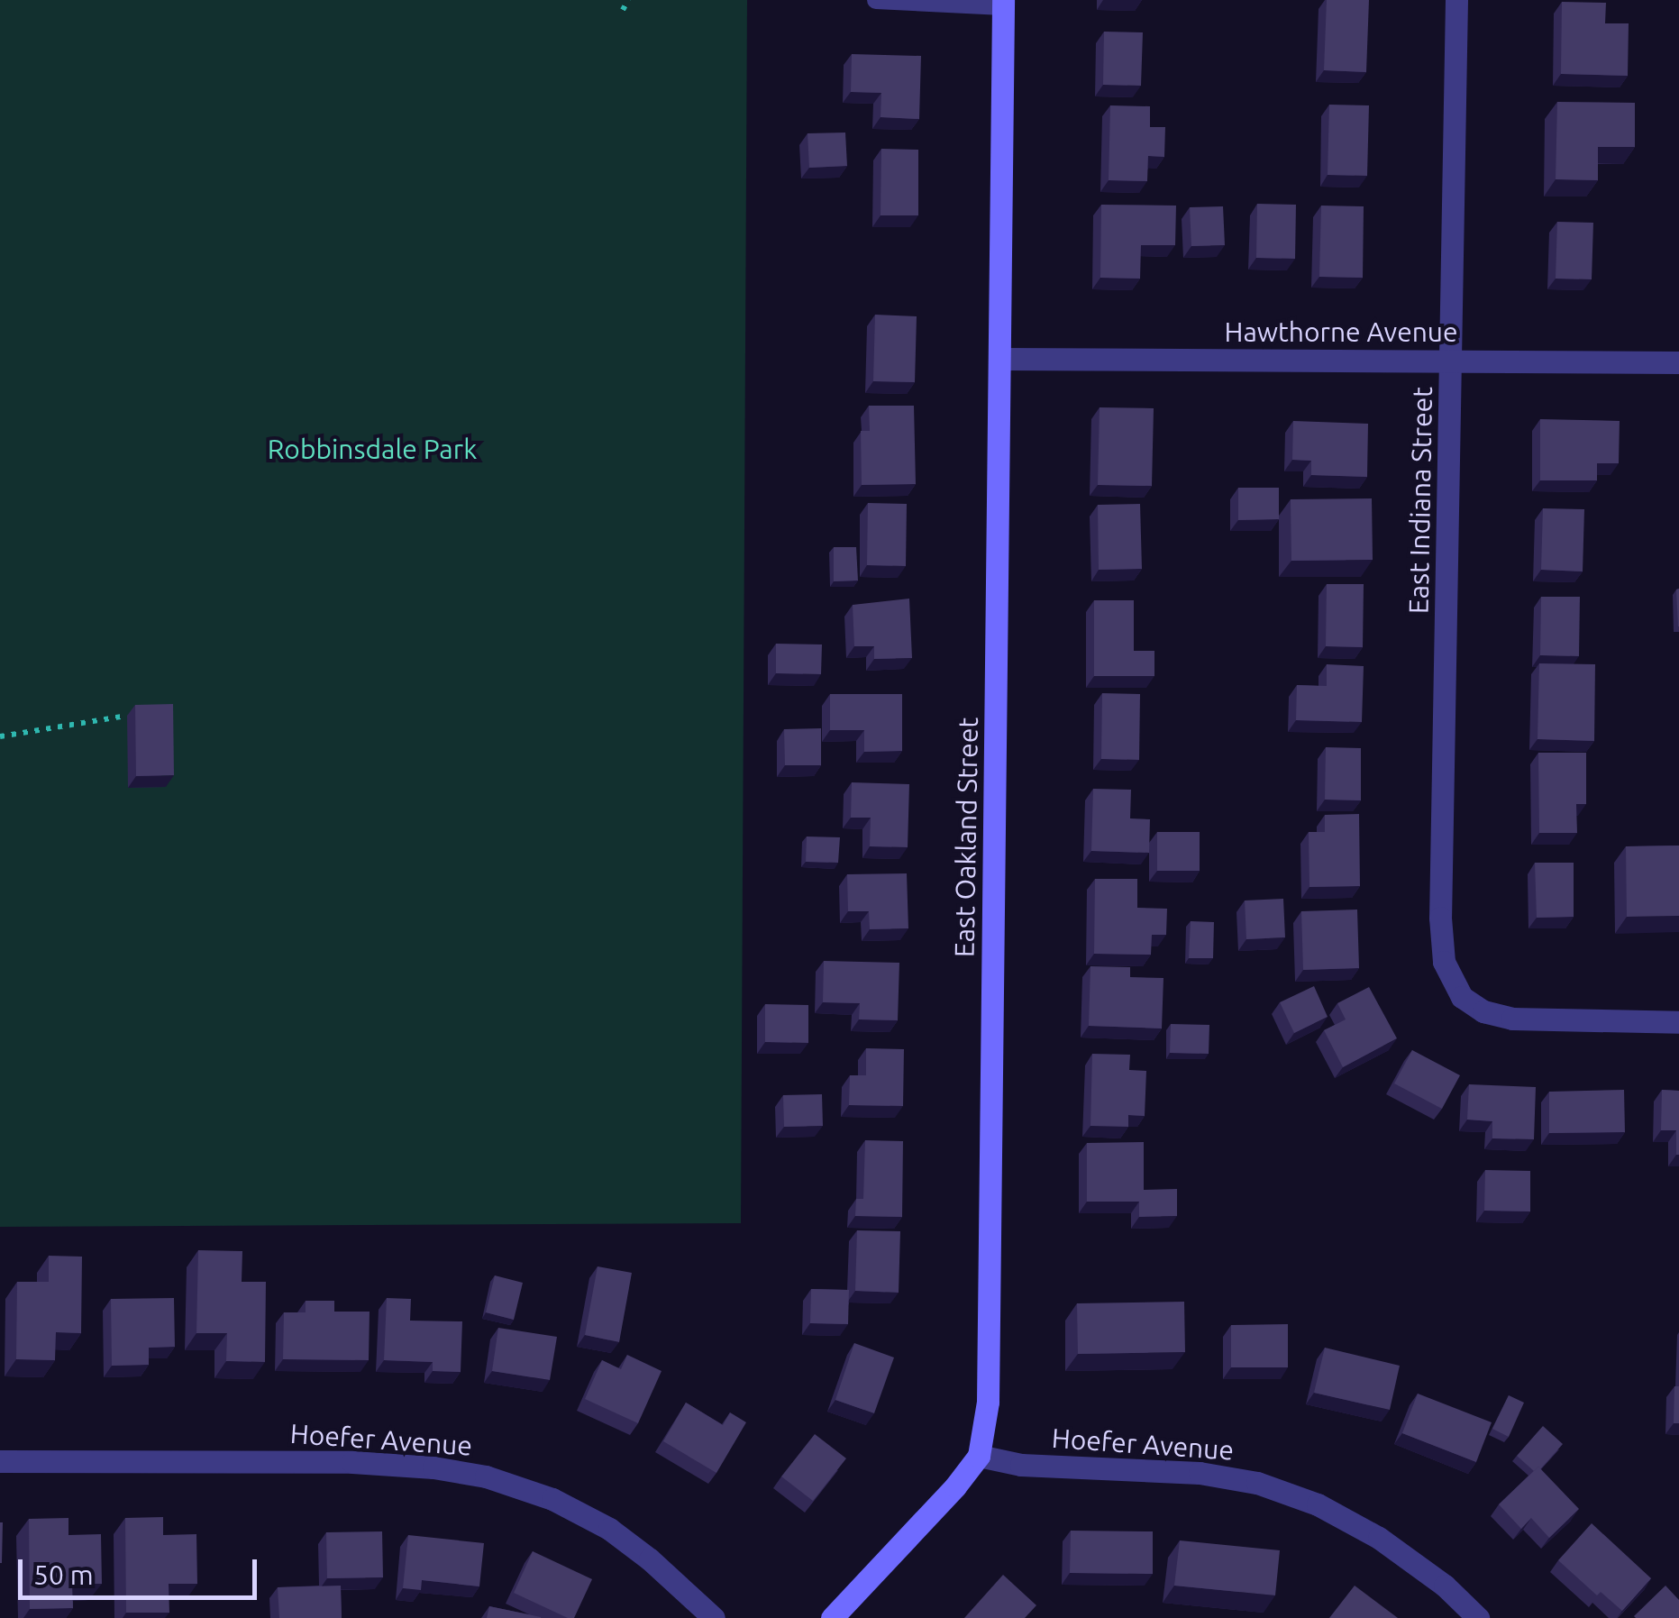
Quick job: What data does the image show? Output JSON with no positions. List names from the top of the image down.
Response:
{
  "streets": {
    "street": [
      "Hawthorne Avenue",
      "East Indiana Street",
      "East Oakland Street",
      "Hoefer Avenue"
    ]
  },
  "crossings": [
    ["Hawthorne Avenue", "East Indiana Street"],
    ["Hawthorne Avenue", "East Oakland Street"],
    ["East Oakland Street", "Hoefer Avenue"]
  ],
  "parks": ["Robbinsdale Park"],
  "scale_bar": "50 m"
}
